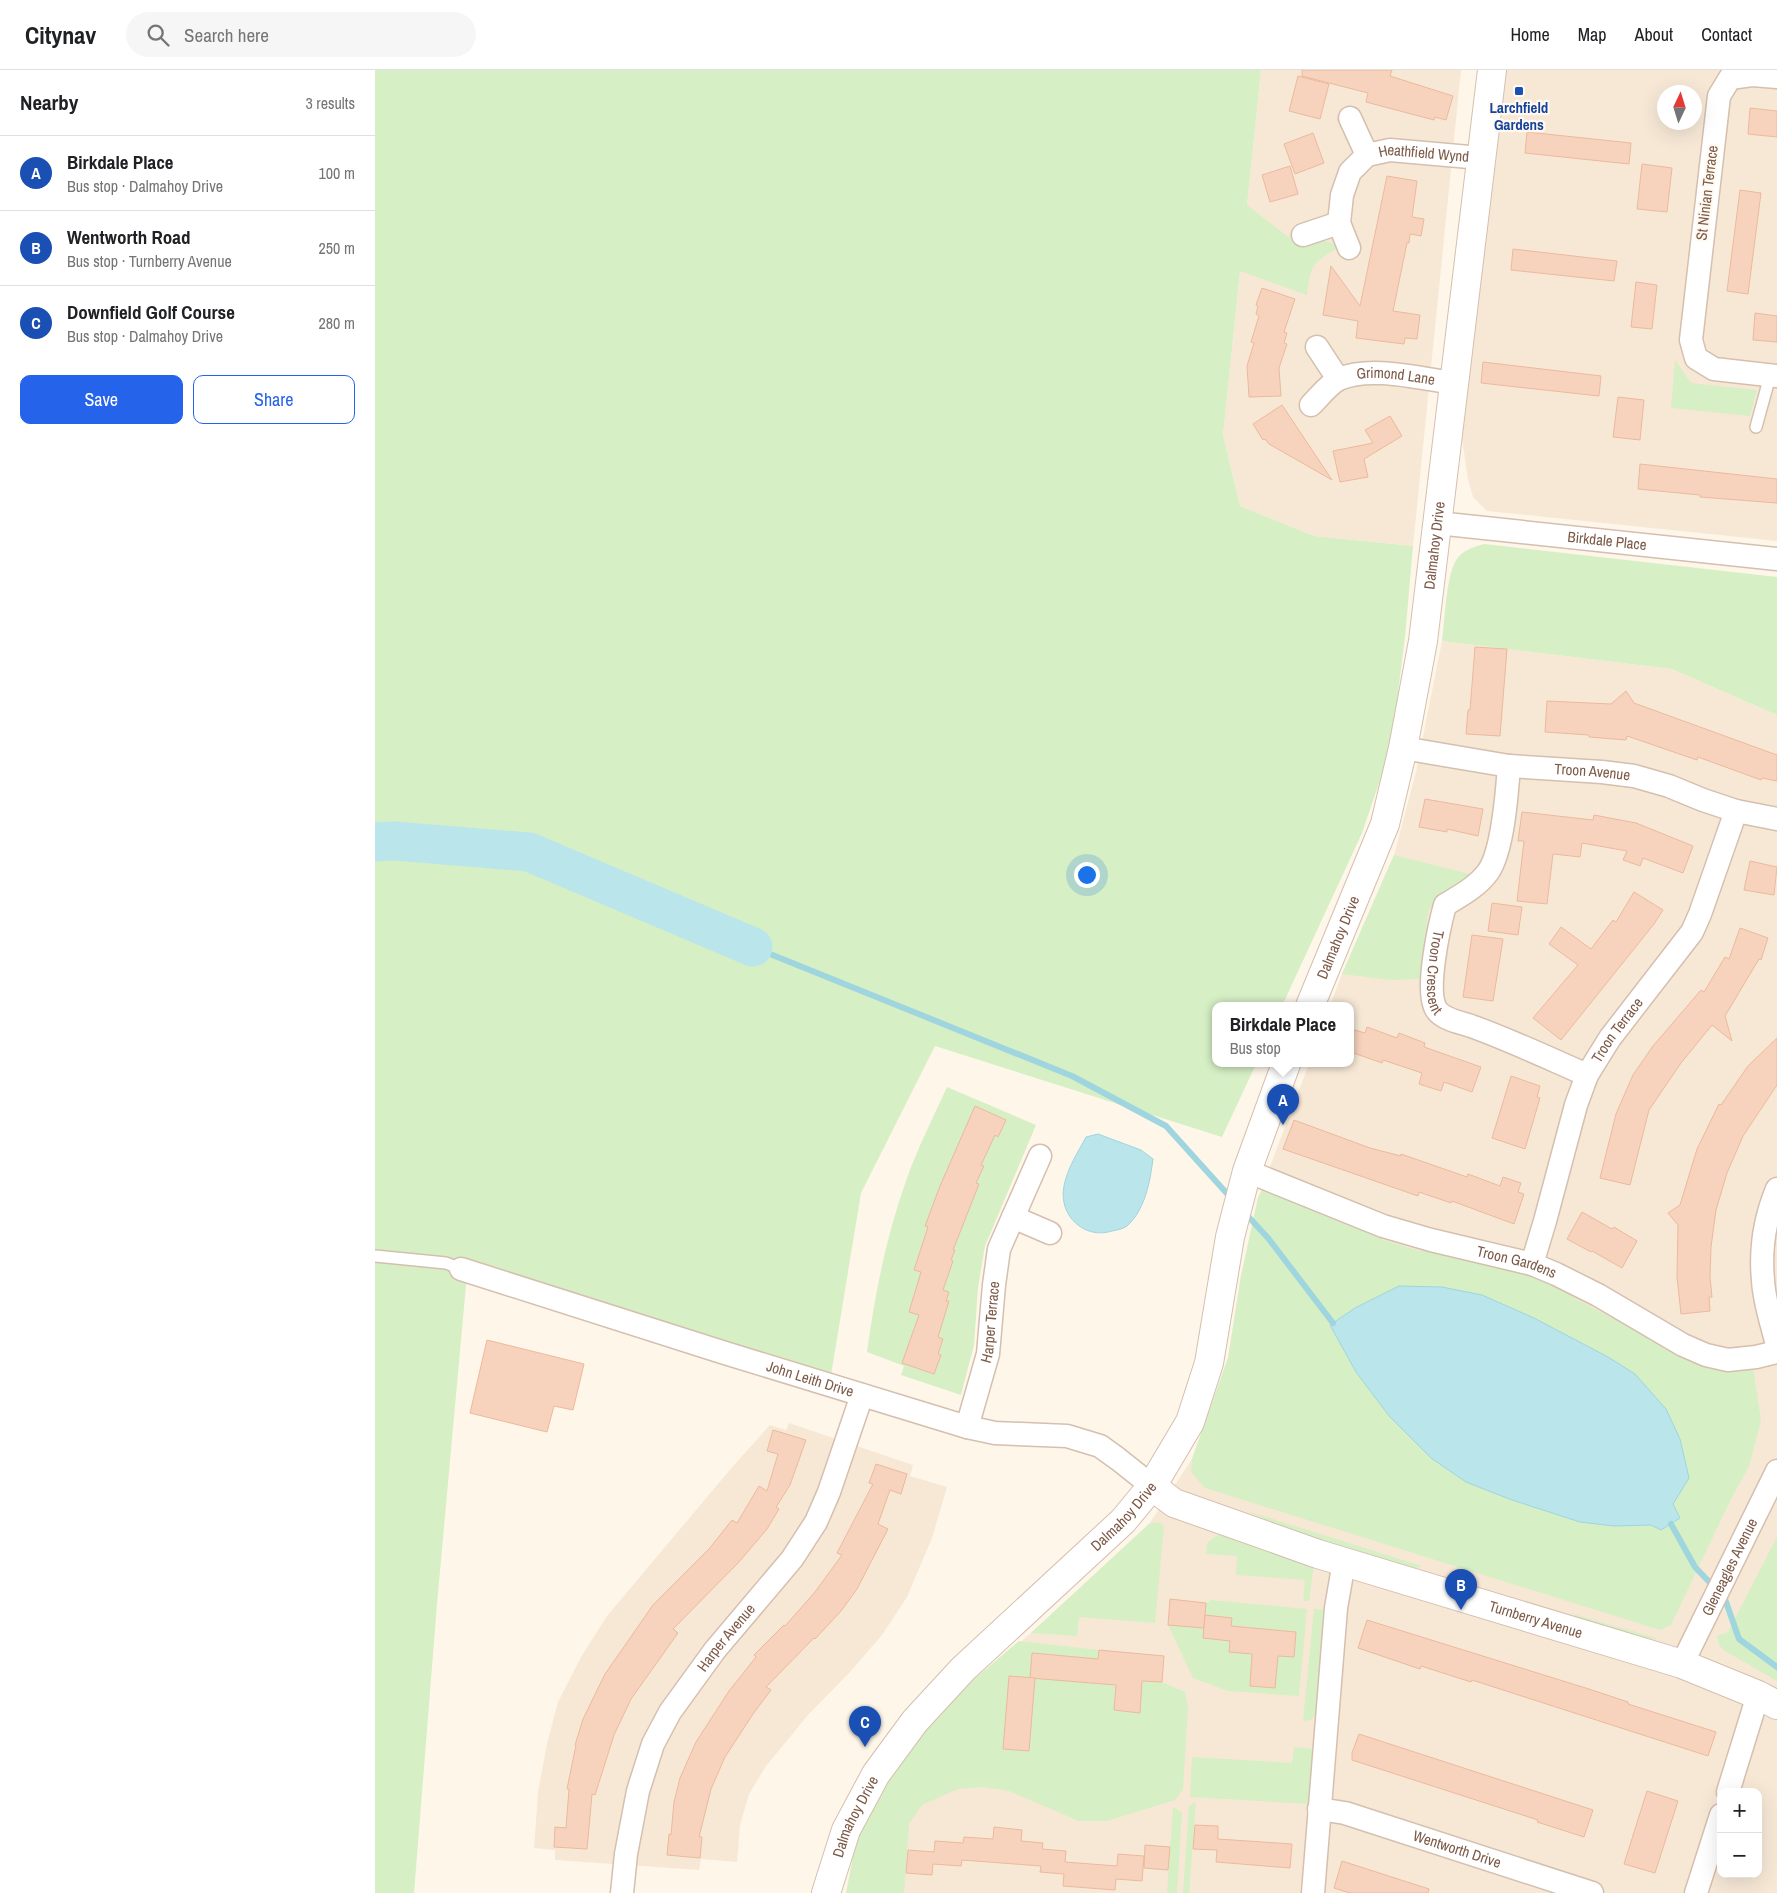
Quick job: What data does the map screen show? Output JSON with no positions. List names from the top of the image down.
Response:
{
  "streets": {
    "street": [
      "Heathfield Wynd",
      "St Ninian Terrace",
      "Grimond Lane",
      "Birkdale Place",
      "Dalmahoy Drive",
      "Troon Avenue",
      "Troon Crescent",
      "Troon Terrace",
      "Troon Gardens",
      "Harper Terrace",
      "John Leith Drive",
      "Gleneagles Avenue",
      "Turnberry Avenue",
      "Harper Avenue",
      "Wentworth Drive"
    ]
  },
  "crossings": [
    ["Heathfield Wynd", "Dalmahoy Drive"],
    ["Grimond Lane", "Dalmahoy Drive"],
    ["Birkdale Place", "Dalmahoy Drive"],
    ["Dalmahoy Drive", "Troon Avenue"],
    ["Dalmahoy Drive", "Troon Gardens"],
    ["Dalmahoy Drive", "John Leith Drive"],
    ["Dalmahoy Drive", "Turnberry Avenue"],
    ["Troon Avenue", "Troon Crescent"],
    ["Troon Avenue", "Troon Terrace"],
    ["Troon Crescent", "Troon Terrace"],
    ["Troon Terrace", "Troon Gardens"],
    ["Harper Terrace", "John Leith Drive"],
    ["John Leith Drive", "Turnberry Avenue"],
    ["John Leith Drive", "Harper Avenue"],
    ["Gleneagles Avenue", "Turnberry Avenue"]
  ],
  "places": {
    "transit": ["Larchfield Gardens"]
  },
  "north": "top",
  "page": {
    "header": "Citynav",
    "search": "Search here",
    "nav": [
      "Home",
      "Map",
      "About",
      "Contact"
    ],
    "heading": ["Nearby", "3 results"],
    "list": [
      {
        "mark": "A",
        "name": "Birkdale Place",
        "note": "Bus stop · Dalmahoy Drive",
        "value": "100 m"
      },
      {
        "mark": "B",
        "name": "Wentworth Road",
        "note": "Bus stop · Turnberry Avenue",
        "value": "250 m"
      },
      {
        "mark": "C",
        "name": "Downfield Golf Course",
        "note": "Bus stop · Dalmahoy Drive",
        "value": "280 m"
      }
    ],
    "buttons": ["Save", "Share"],
    "popup": ["Birkdale Place", "Bus stop"],
    "pins": ["A", "B", "C"],
    "map_buttons": ["+", "−"]
  }
}
